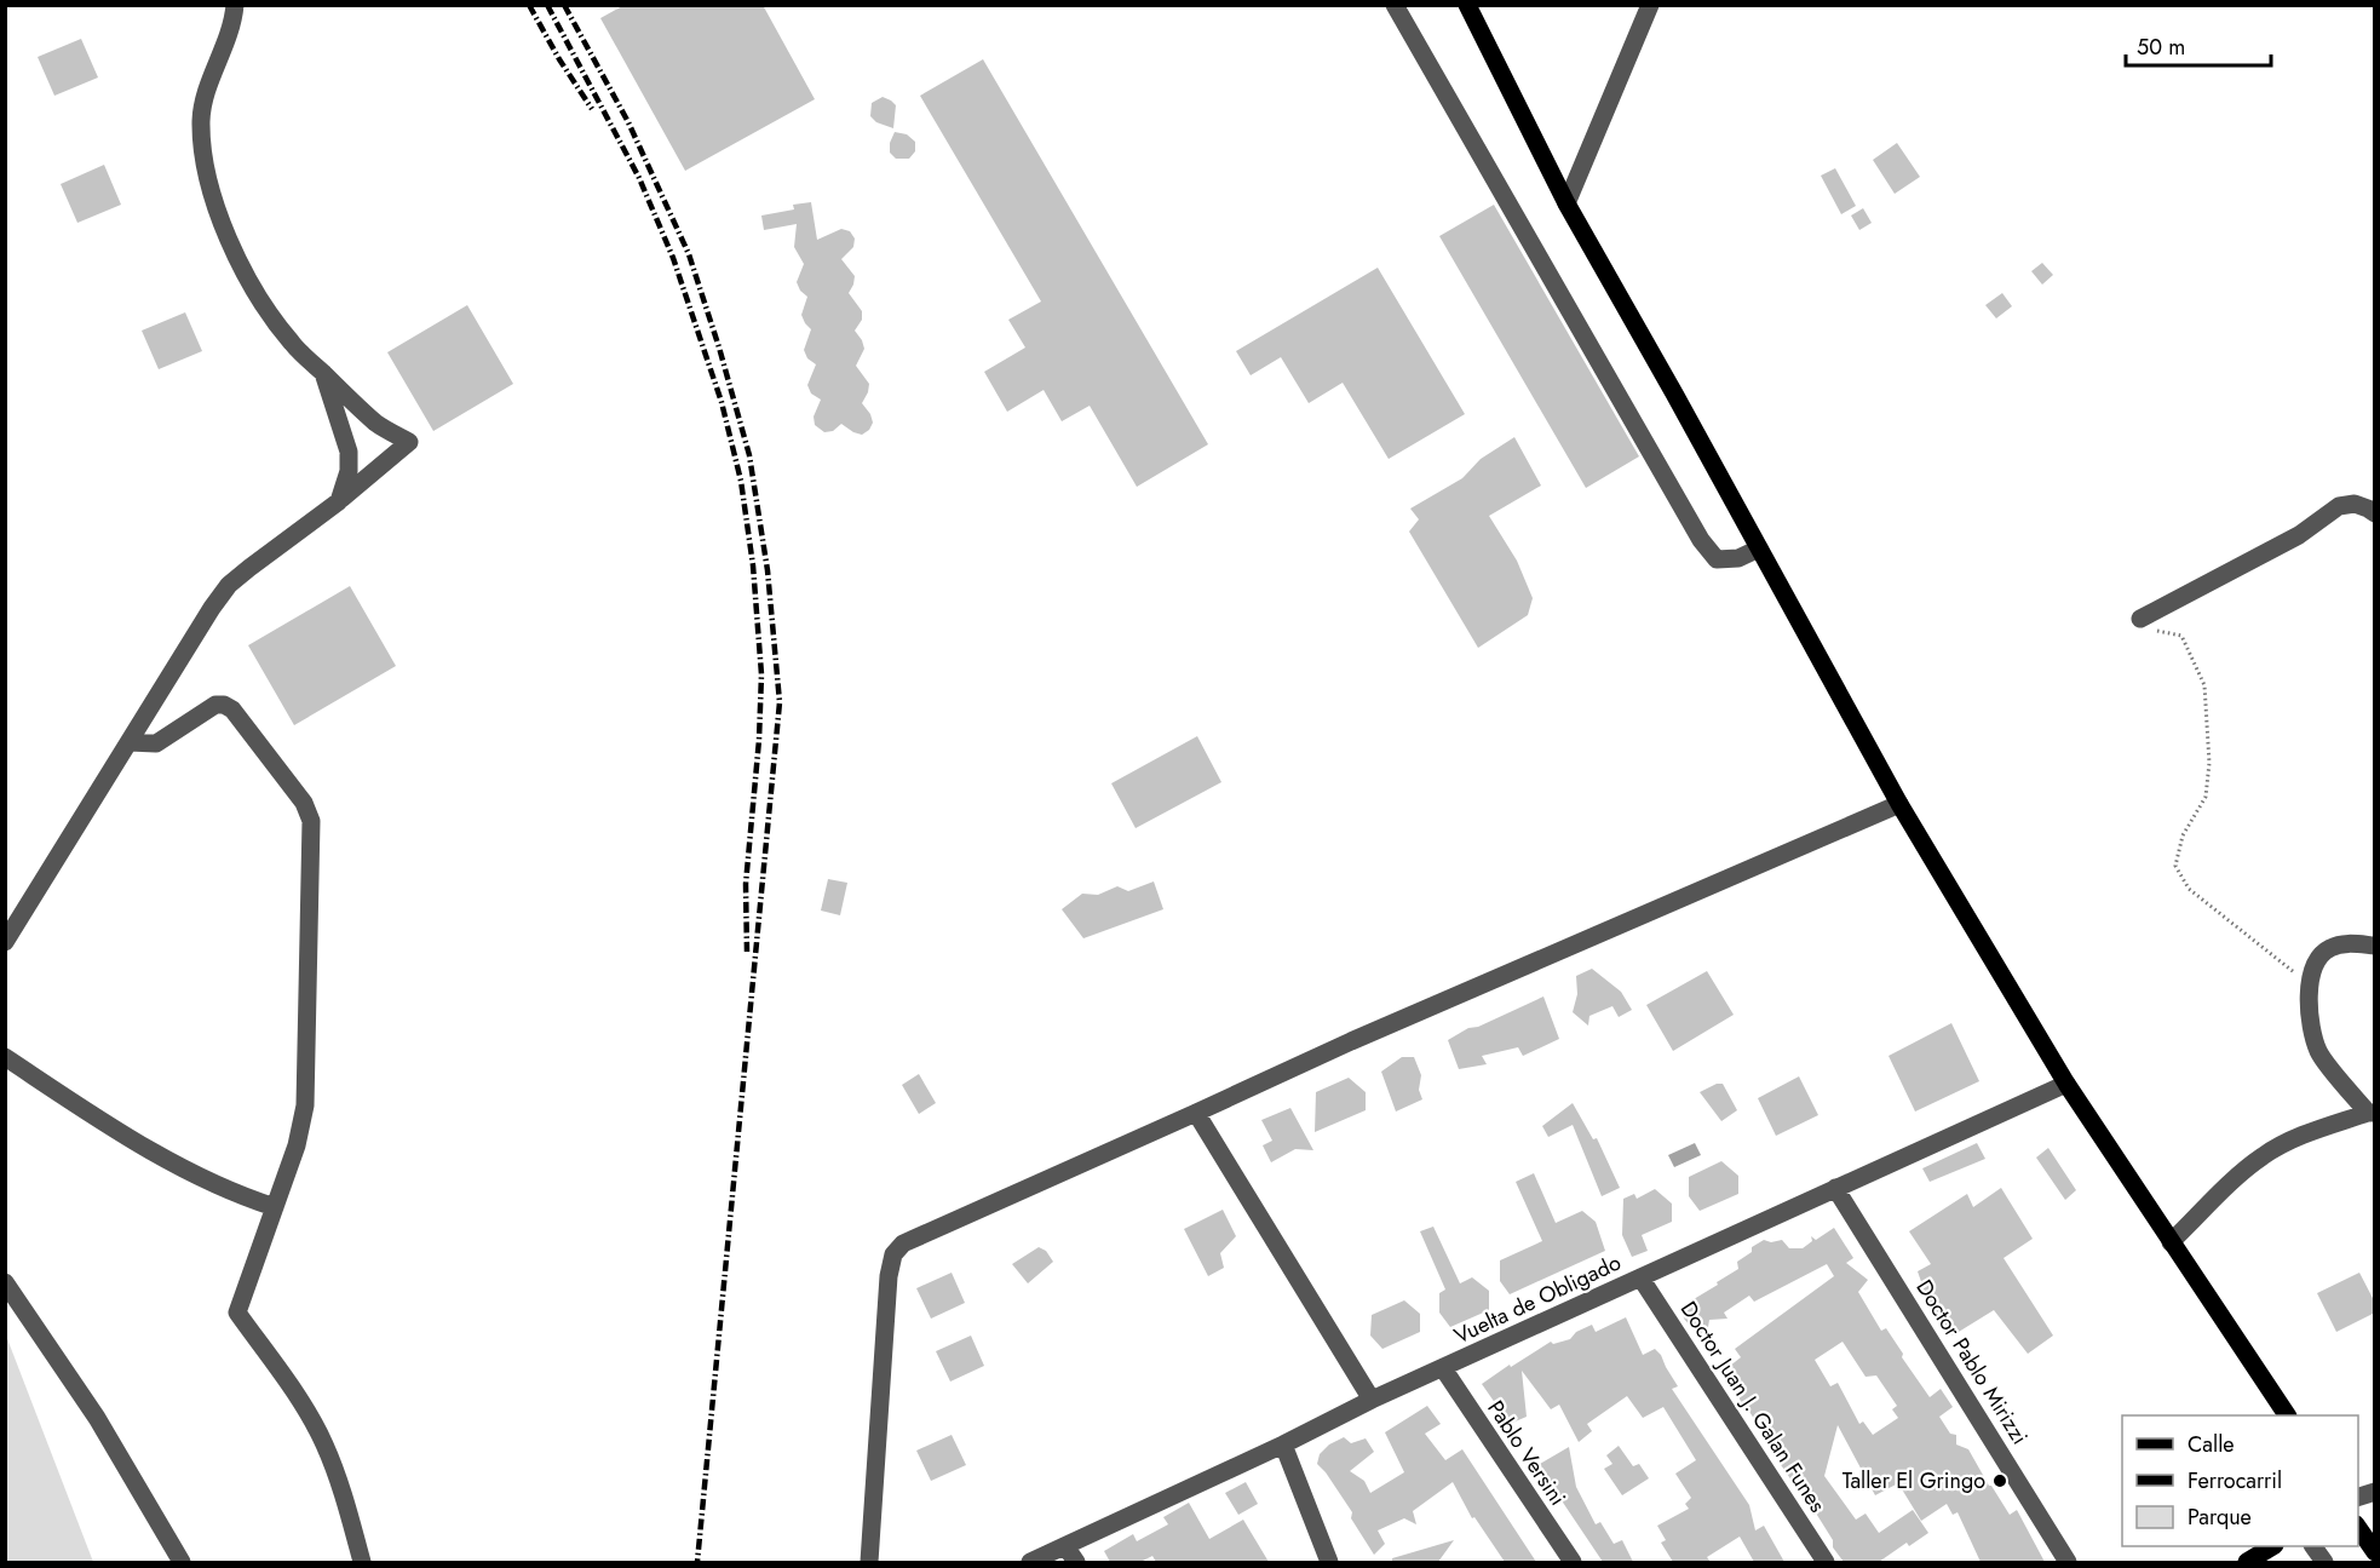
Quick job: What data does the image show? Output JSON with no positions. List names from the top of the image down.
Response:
{
  "streets": {
    "street": [
      "Vuelta de Obligado",
      "Doctor Pablo Mirizzi",
      "Doctor Juan J. Galan Funes",
      "Pablo Versini"
    ]
  },
  "crossings": [
    ["Vuelta de Obligado", "Doctor Pablo Mirizzi"],
    ["Vuelta de Obligado", "Doctor Juan J. Galan Funes"],
    ["Vuelta de Obligado", "Pablo Versini"]
  ],
  "places": ["Taller El Gringo"],
  "legend": ["Calle", "Ferrocarril", "Parque"],
  "scale_bar": "50 m"
}
